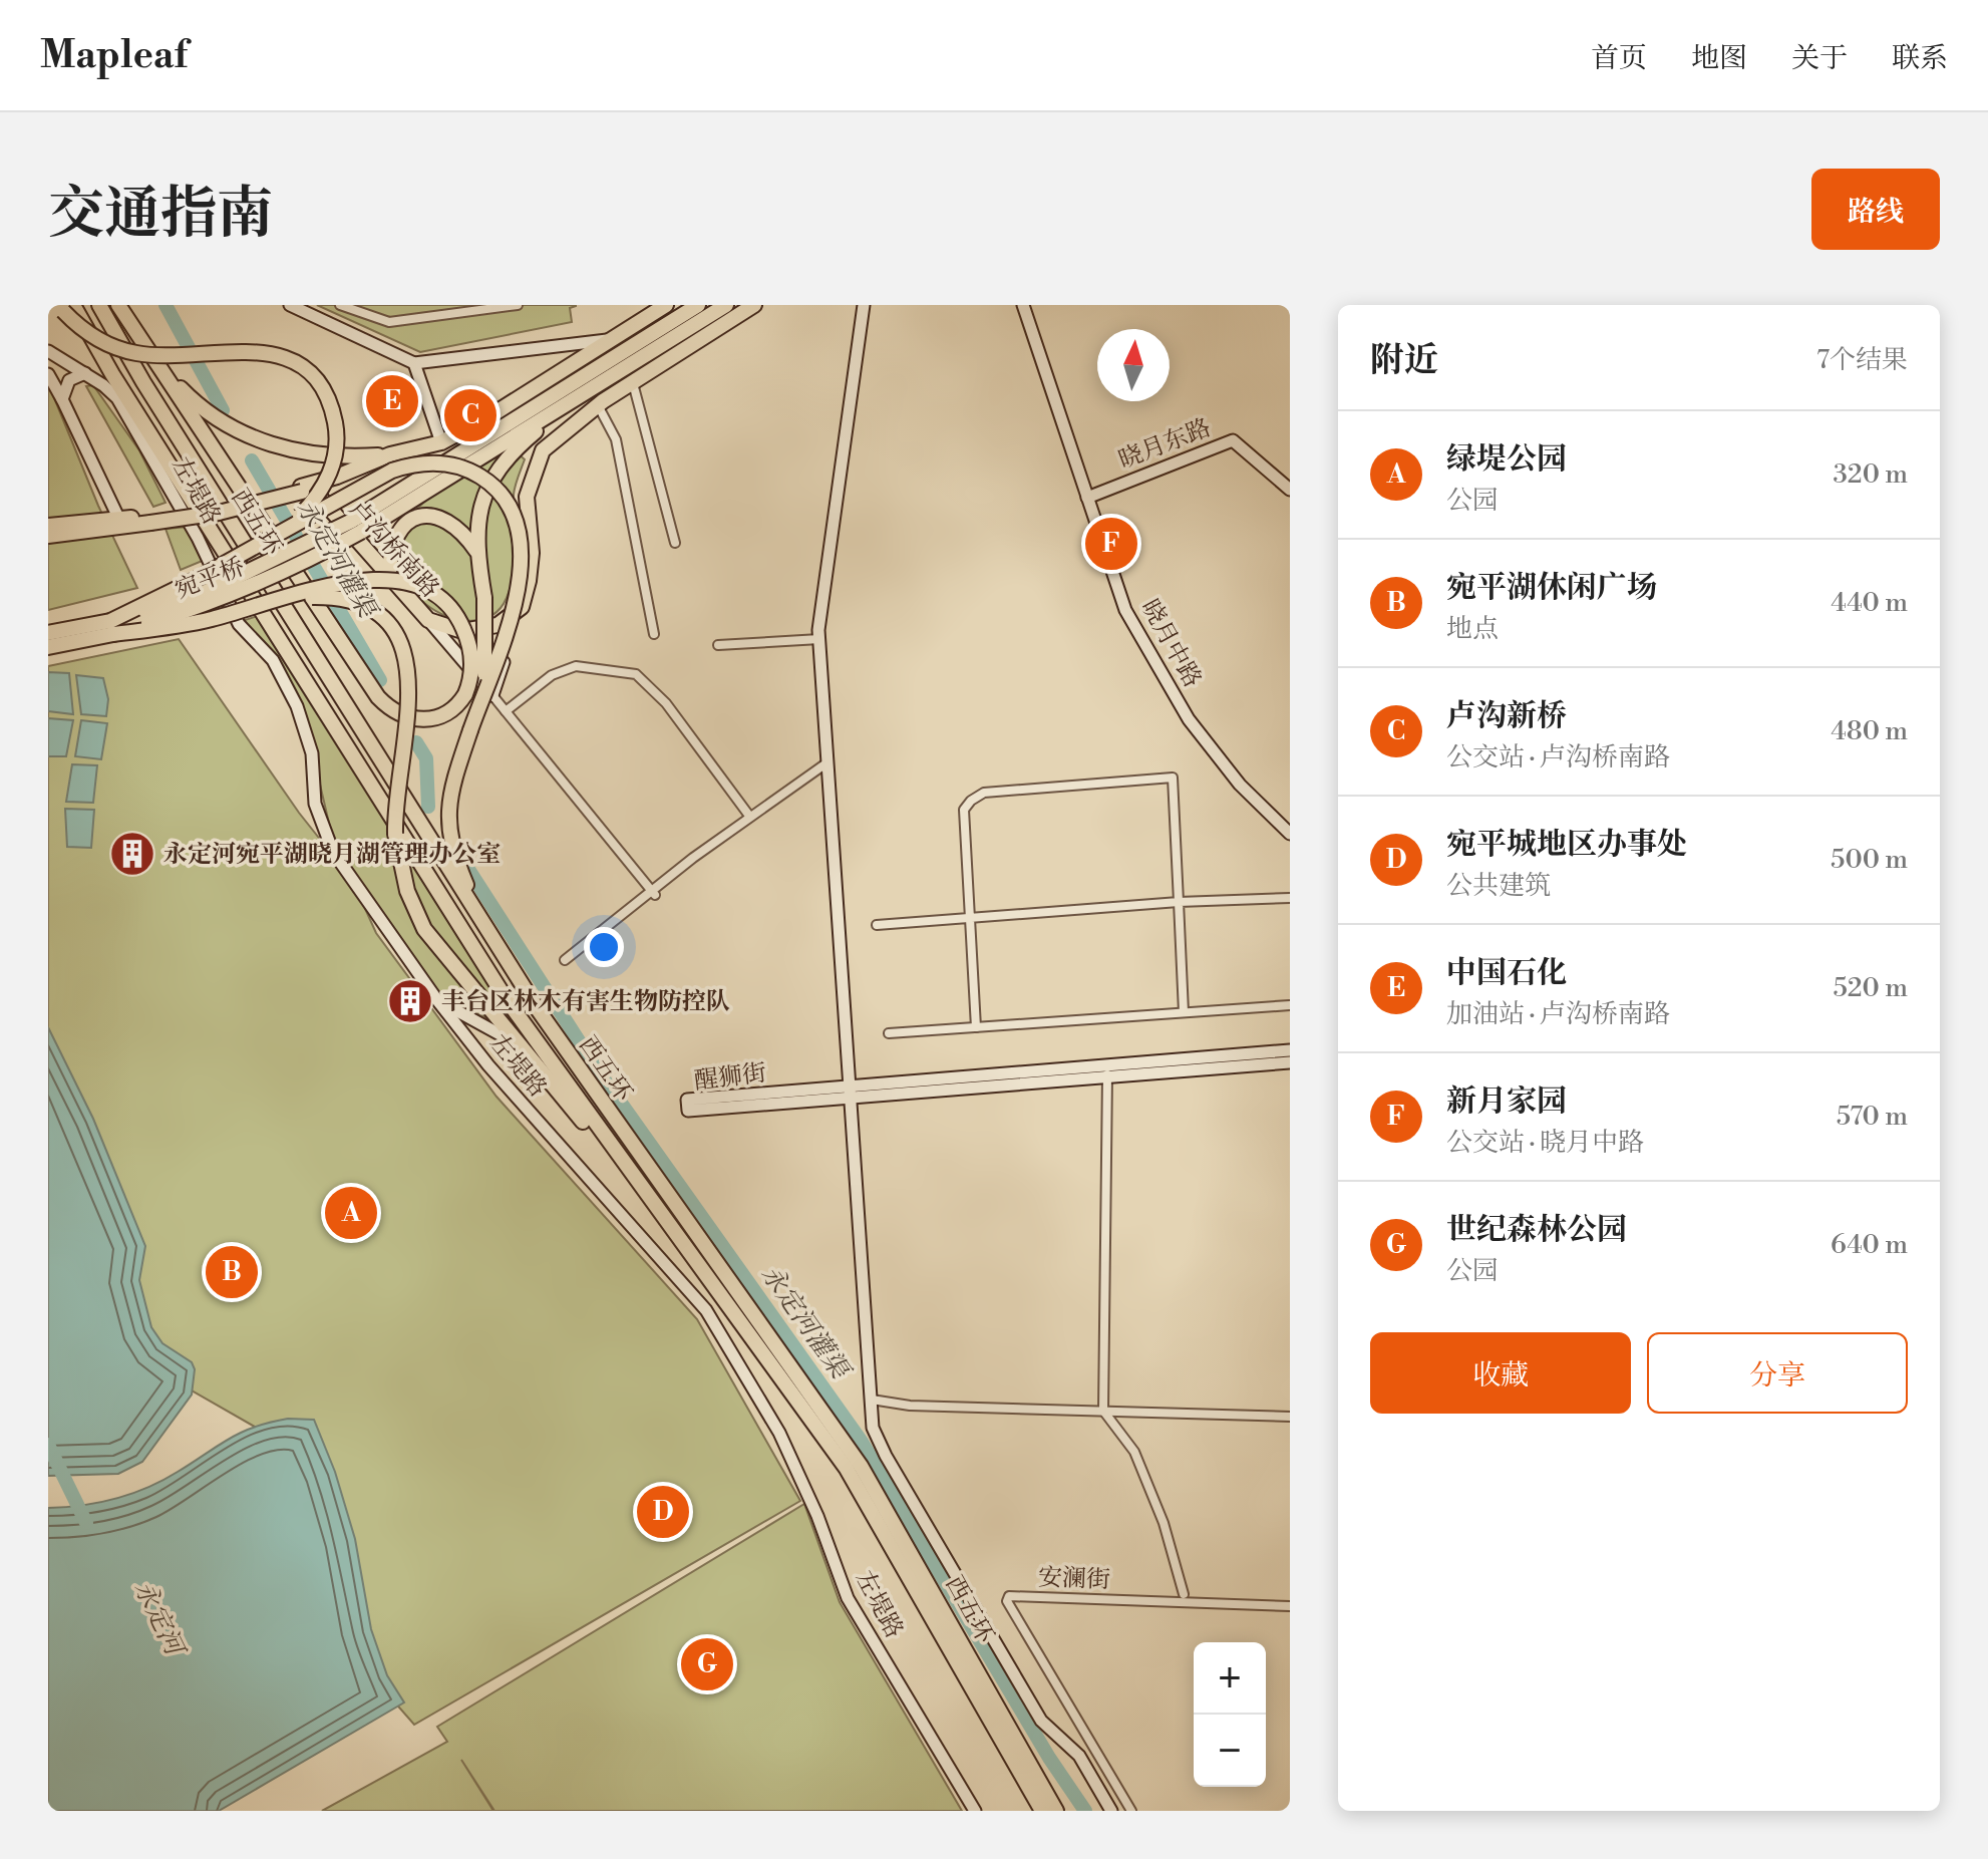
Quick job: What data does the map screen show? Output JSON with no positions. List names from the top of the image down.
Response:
{
  "streets": {
    "highway": ["西五环", "卢沟桥南路", "宛平桥"],
    "street": [
      "晓月东路",
      "左堤路",
      "晓月中路",
      "醒狮街",
      "安澜街"
    ]
  },
  "crossings": [
    ["晓月东路", "晓月中路"]
  ],
  "water": ["永定河灌渠", "永定河"],
  "places": {
    "building": ["永定河宛平湖晓月湖管理办公室", "丰台区林木有害生物防控队"]
  },
  "north": "top",
  "page": {
    "header": "Mapleaf",
    "nav": [
      "首页",
      "地图",
      "关于",
      "联系"
    ],
    "title": "交通指南",
    "buttons": [
      "路线",
      ["收藏", "分享"]
    ],
    "heading": ["附近", "7个结果"],
    "pins": [
      "E",
      "C",
      "F",
      "A",
      "B",
      "D",
      "G"
    ],
    "list": [
      {
        "mark": "A",
        "name": "绿堤公园",
        "note": "公园",
        "value": "320 m"
      },
      {
        "mark": "B",
        "name": "宛平湖休闲广场",
        "note": "地点",
        "value": "440 m"
      },
      {
        "mark": "C",
        "name": "卢沟新桥",
        "note": "公交站 · 卢沟桥南路",
        "value": "480 m"
      },
      {
        "mark": "D",
        "name": "宛平城地区办事处",
        "note": "公共建筑",
        "value": "500 m"
      },
      {
        "mark": "E",
        "name": "中国石化",
        "note": "加油站 · 卢沟桥南路",
        "value": "520 m"
      },
      {
        "mark": "F",
        "name": "新月家园",
        "note": "公交站 · 晓月中路",
        "value": "570 m"
      },
      {
        "mark": "G",
        "name": "世纪森林公园",
        "note": "公园",
        "value": "640 m"
      }
    ],
    "map_buttons": ["+", "−"]
  }
}
